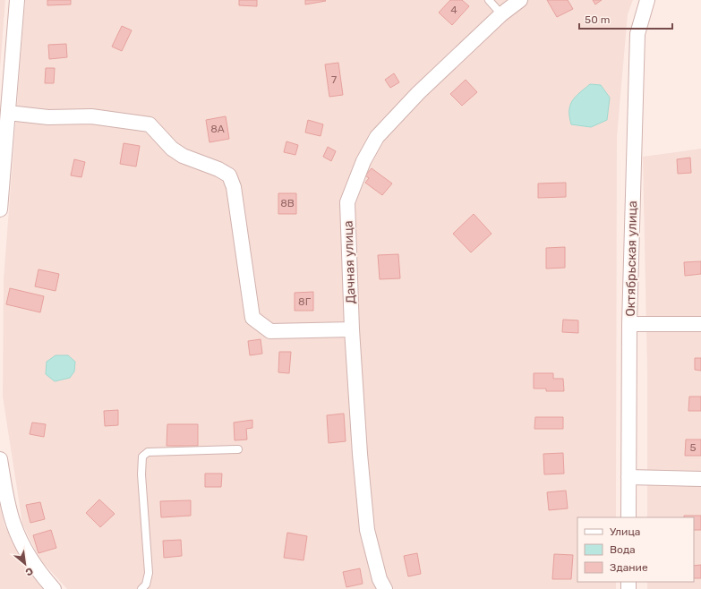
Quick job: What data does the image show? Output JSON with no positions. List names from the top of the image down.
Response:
{
  "streets": {
    "street": ["Октябрьская улица", "Дачная улица"]
  },
  "house_numbers": [
    "4",
    "7",
    "8А",
    "8В",
    "8Г",
    "5"
  ],
  "legend": ["Улица", "Вода", "Здание"],
  "scale_bar": "50 m",
  "north": "bottom right"
}
